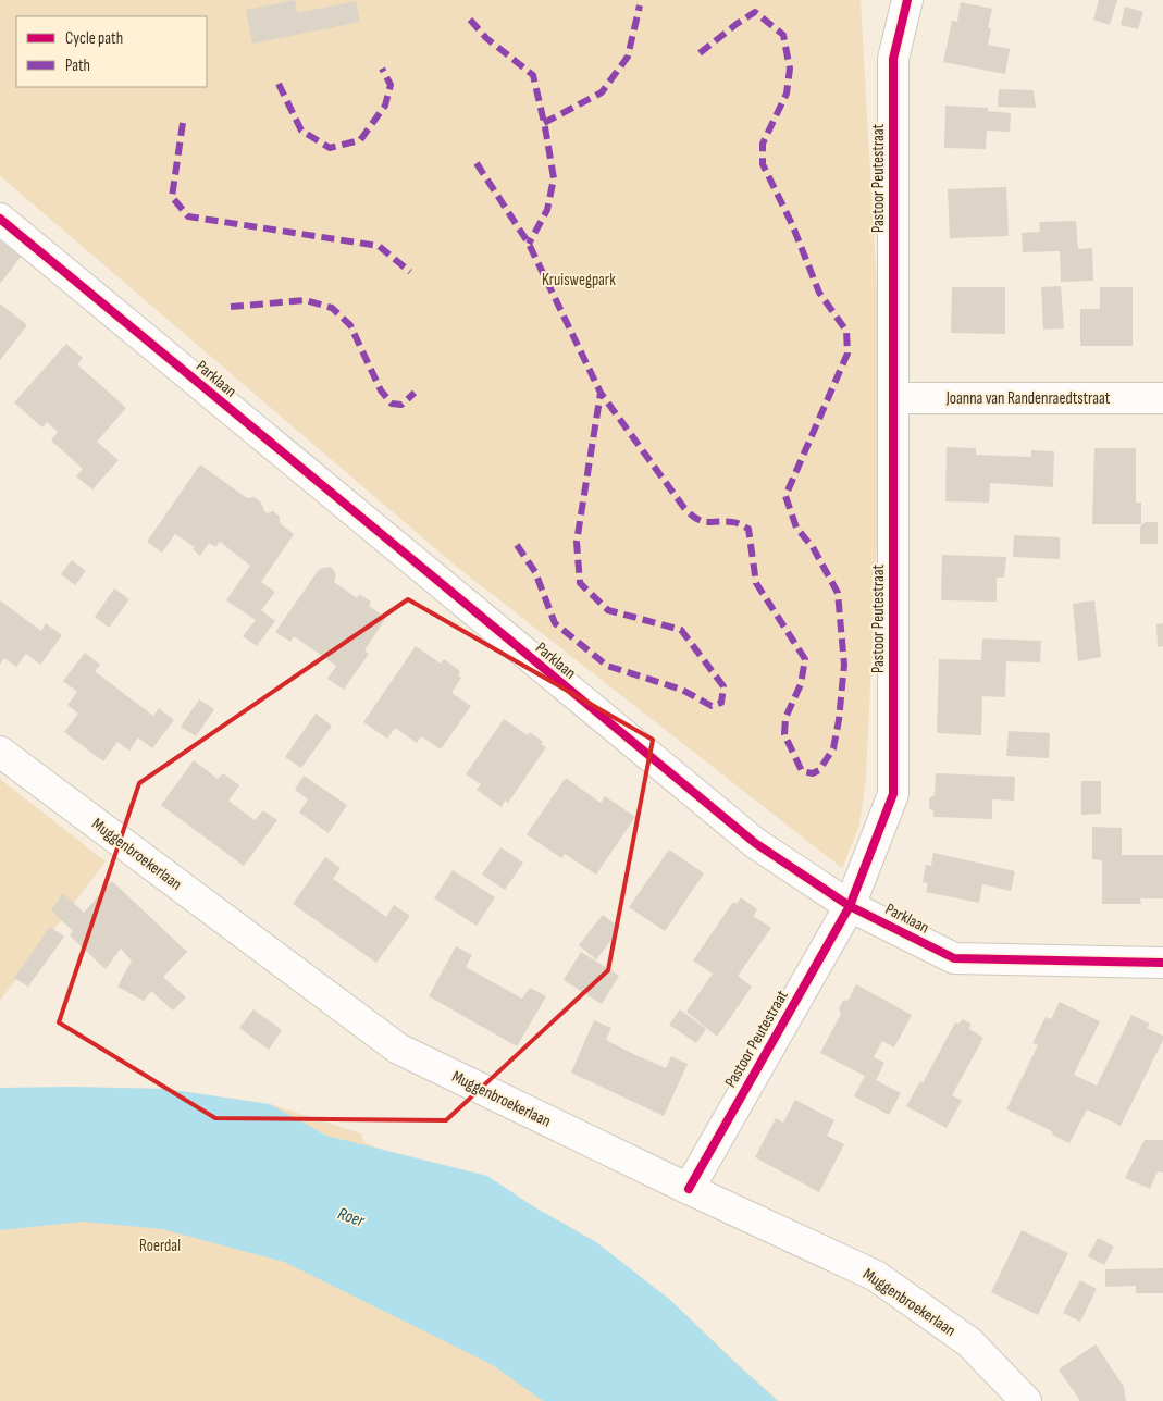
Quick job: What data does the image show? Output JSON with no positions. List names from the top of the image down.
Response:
{
  "streets": {
    "street": [
      "Pastoor Peutestraat",
      "Parklaan",
      "Joanna van Randenraedtstraat",
      "Muggenbroekerlaan"
    ]
  },
  "crossings": [
    ["Pastoor Peutestraat", "Parklaan"],
    ["Pastoor Peutestraat", "Joanna van Randenraedtstraat"],
    ["Pastoor Peutestraat", "Muggenbroekerlaan"]
  ],
  "water": ["Roer"],
  "parks": ["Kruiswegpark", "Roerdal"],
  "legend": ["Cycle path", "Path"]
}
